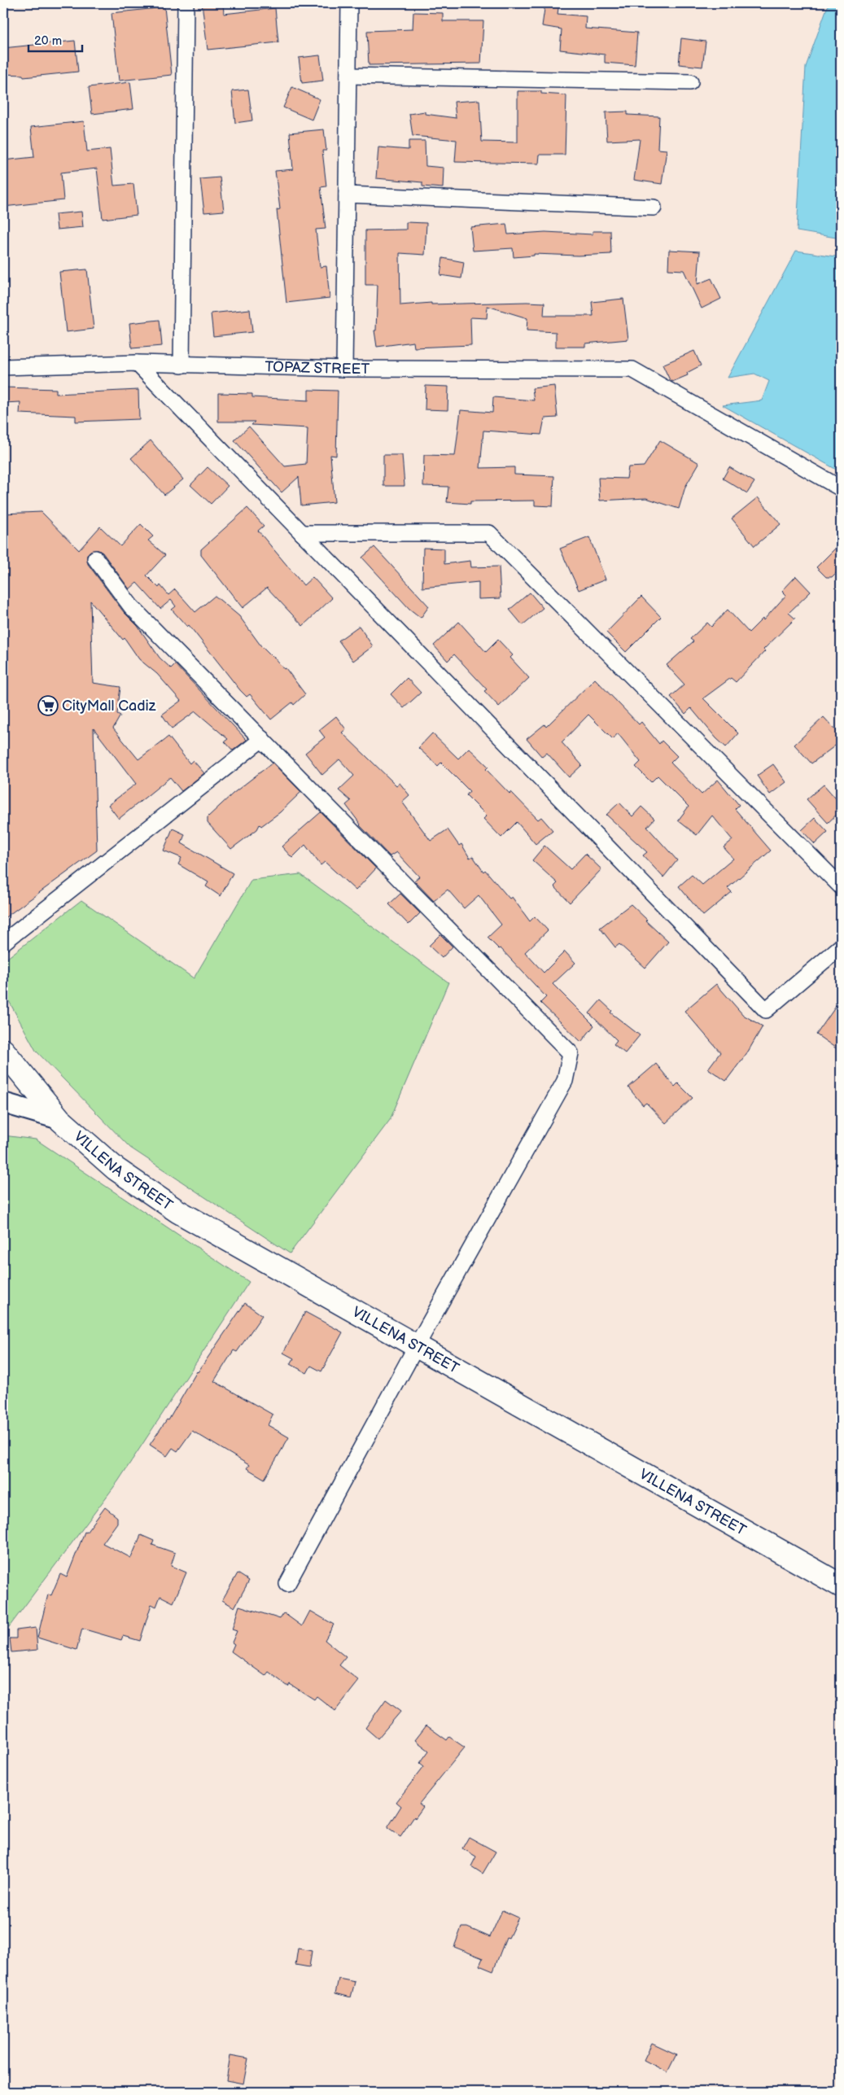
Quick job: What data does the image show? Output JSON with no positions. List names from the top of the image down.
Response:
{
  "streets": {
    "main road": ["VILLENA STREET"],
    "street": ["TOPAZ STREET"]
  },
  "places": {
    "supermarket": ["CityMall Cadiz"]
  },
  "scale_bar": "20 m"
}
